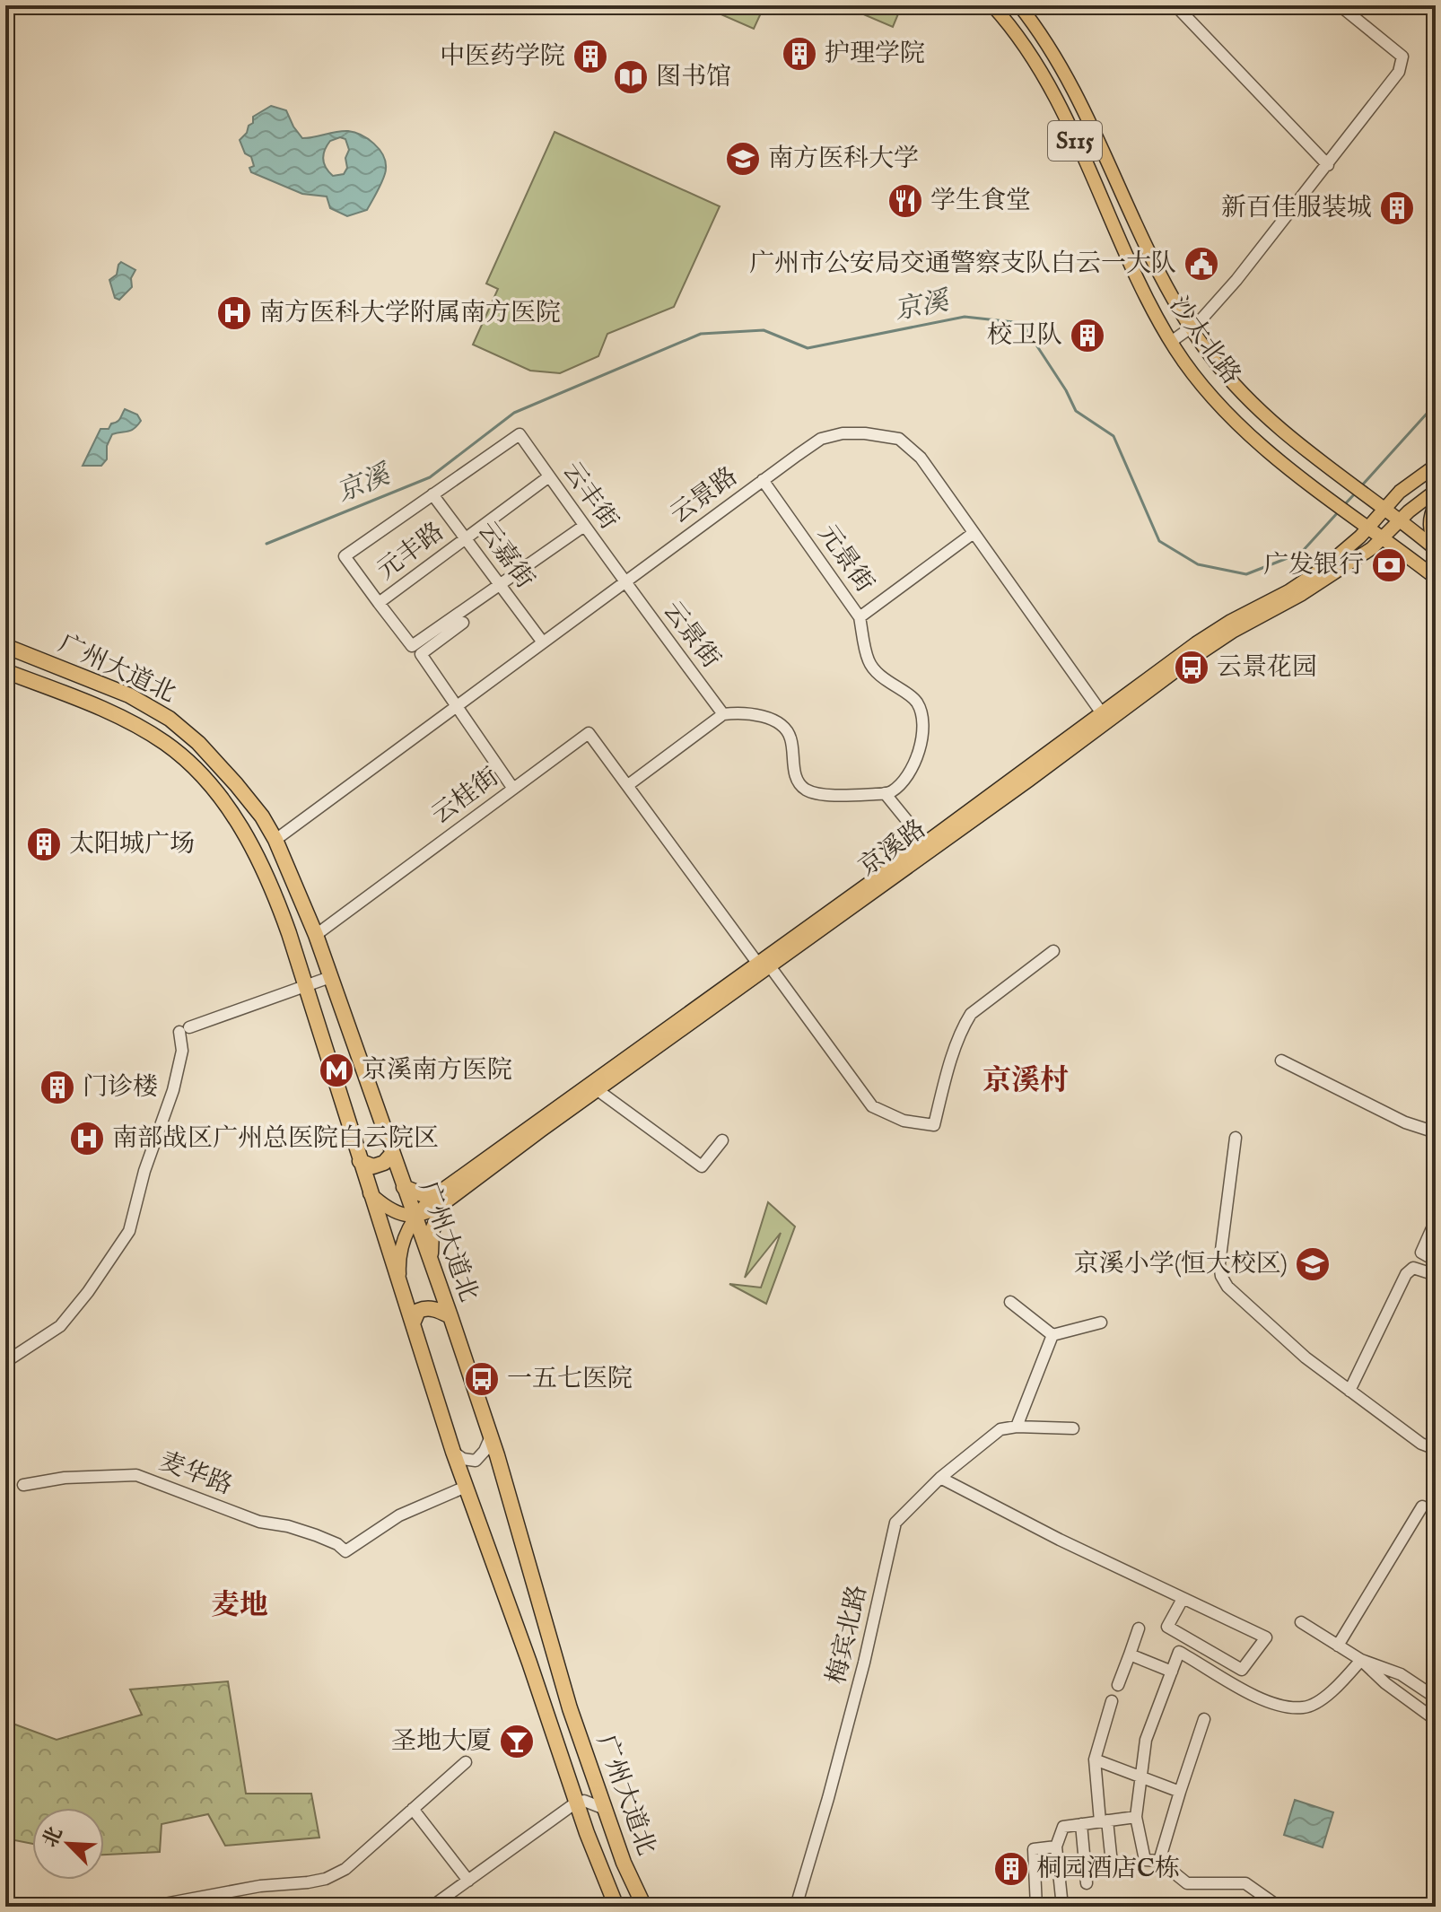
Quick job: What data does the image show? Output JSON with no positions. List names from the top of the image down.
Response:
{
  "streets": {
    "highway": ["广州大道北"],
    "main road": ["S115", "沙太北路", "京溪路"],
    "street": [
      "云丰街",
      "云景路",
      "元丰路",
      "云嘉街",
      "元景街",
      "云景街",
      "云桂街",
      "麦华路",
      "梅宾北路"
    ]
  },
  "crossings": [
    ["S115", "沙太北路"],
    ["S115", "京溪路"],
    ["沙太北路", "京溪路"],
    ["云丰街", "云景路"],
    ["云丰街", "元丰路"],
    ["云丰街", "云景街"],
    ["云景路", "云嘉街"],
    ["云景路", "元景街"],
    ["云景路", "云景街"],
    ["云景路", "广州大道北"],
    ["云景路", "京溪路"],
    ["元丰路", "云嘉街"],
    ["广州大道北", "云桂街"],
    ["广州大道北", "京溪路"],
    ["广州大道北", "麦华路"],
    ["云桂街", "京溪路"]
  ],
  "districts": ["京溪村", "麦地"],
  "water": ["京溪"],
  "places": {
    "building": [
      "护理学院",
      "中医药学院",
      "新百佳服装城",
      "校卫队",
      "太阳城广场",
      "门诊楼",
      "桐园酒店C栋"
    ],
    "library": ["图书馆"],
    "school or university": ["南方医科大学", "京溪小学(恒大校区)"],
    "restaurant": ["学生食堂"],
    "public building": ["广州市公安局交通警察支队白云一大队"],
    "hospital": ["南方医科大学附属南方医院", "南部战区广州总医院白云院区"],
    "bank": ["广发银行"],
    "bus stop": ["云景花园", "一五七医院"],
    "metro station": ["京溪南方医院"],
    "bar": ["圣地大厦"]
  },
  "north": "top left"
}
